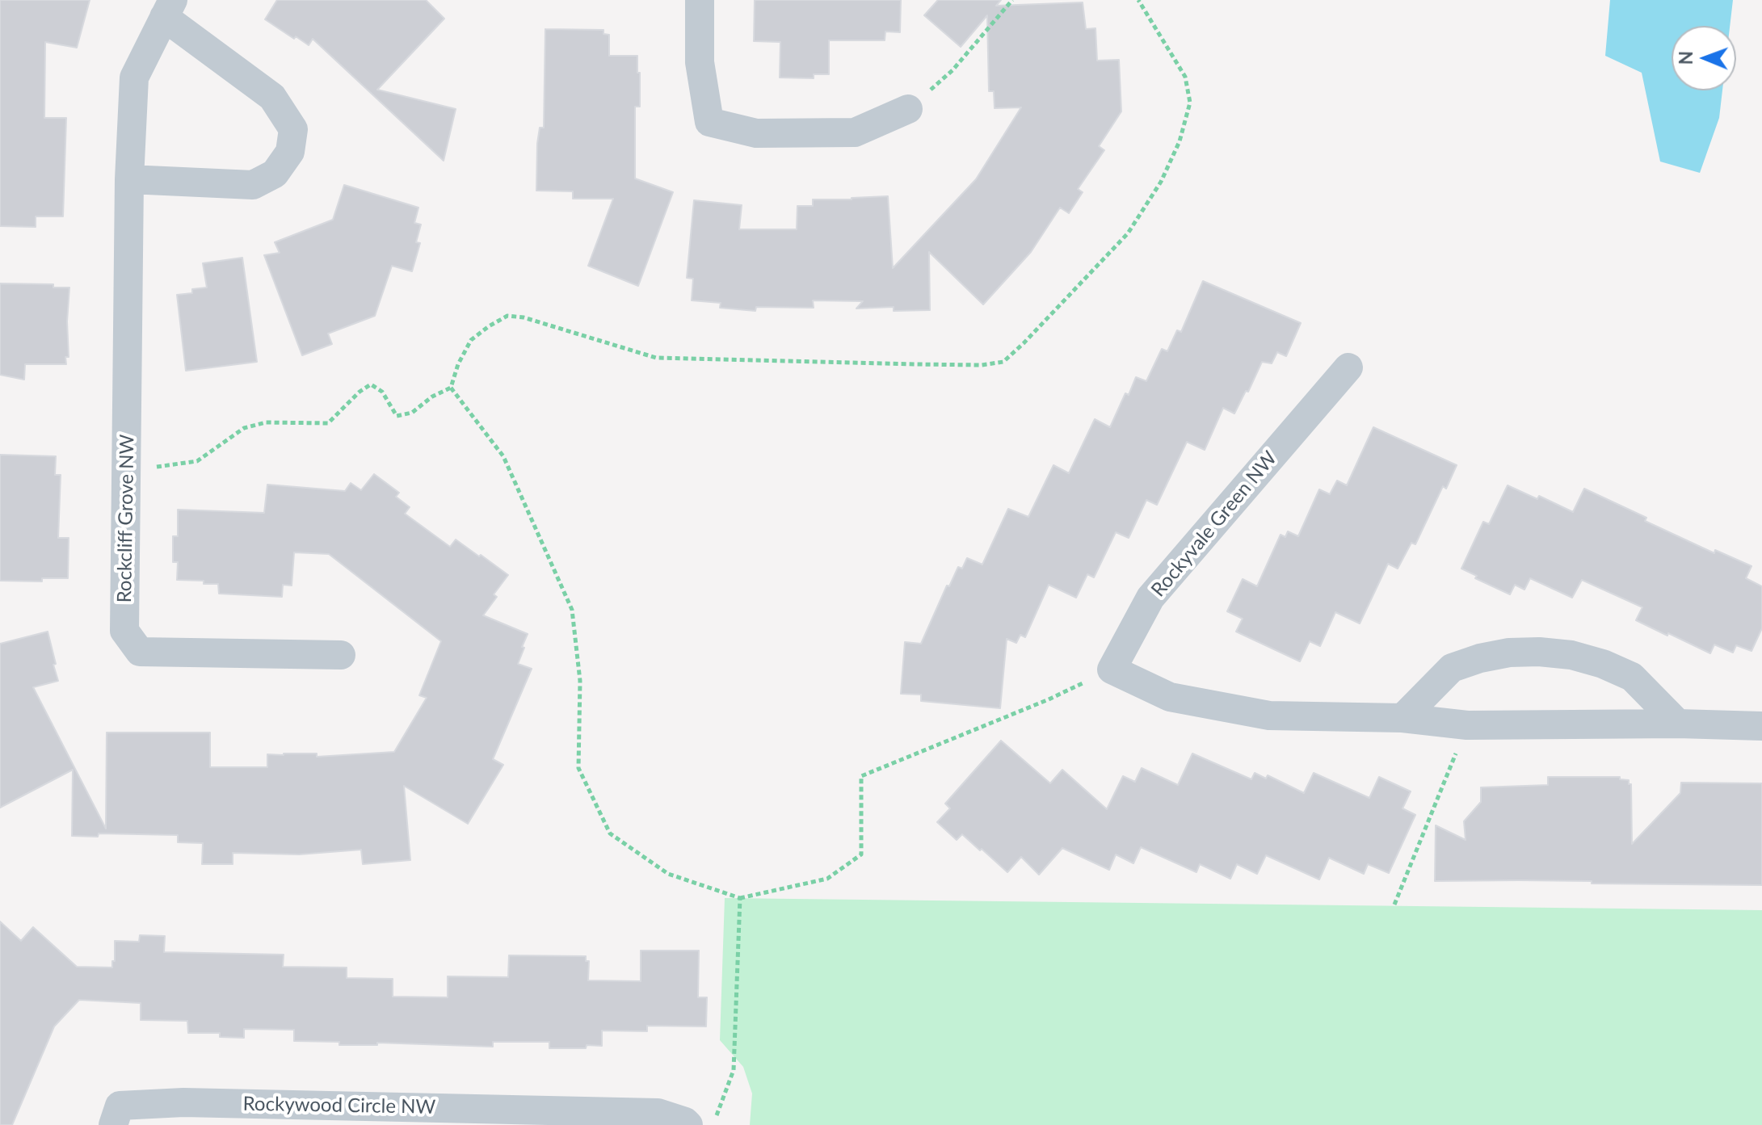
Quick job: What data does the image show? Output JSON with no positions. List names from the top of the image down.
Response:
{
  "streets": {
    "street": ["Rockcliff Grove NW", "Rockyvale Green NW", "Rockywood Circle NW"]
  },
  "north": "left"
}
